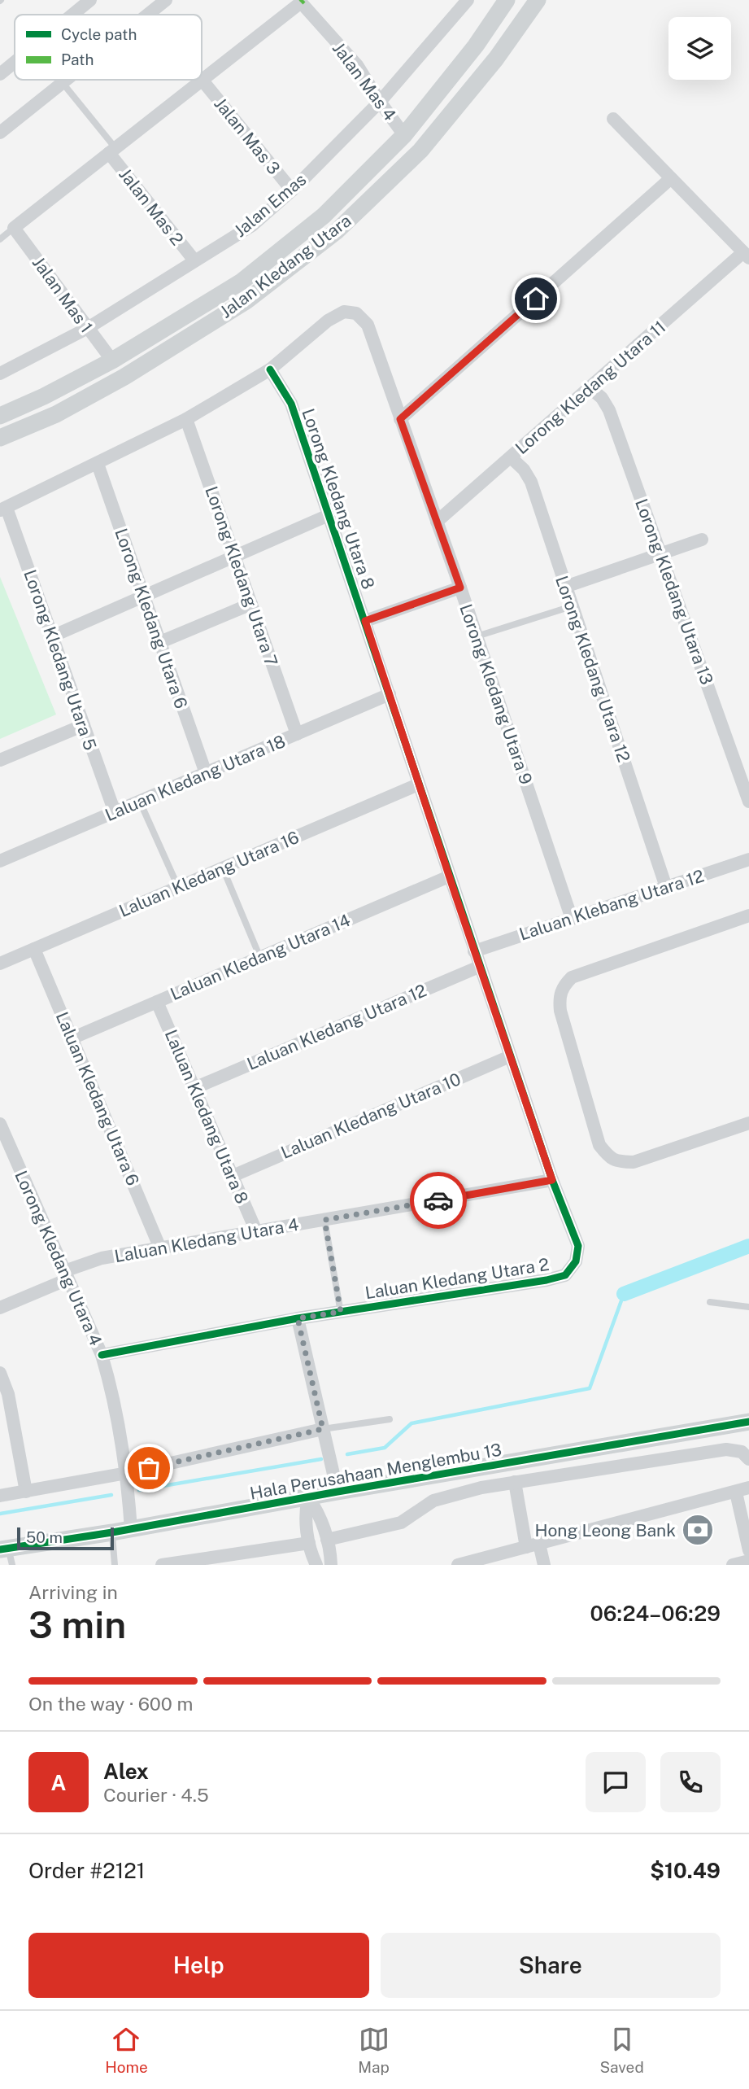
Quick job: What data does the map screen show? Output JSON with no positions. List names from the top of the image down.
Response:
{
  "streets": {
    "main road": ["Jalan Kledang Utara", "Hala Perusahaan Menglembu 13"],
    "street": [
      "Jalan Mas 4",
      "Jalan Mas 3",
      "Jalan Emas",
      "Jalan Mas 2",
      "Jalan Mas 1",
      "Lorong Kledang Utara 11",
      "Lorong Kledang Utara 8",
      "Lorong Kledang Utara 7",
      "Lorong Kledang Utara 13",
      "Lorong Kledang Utara 6",
      "Lorong Kledang Utara 5",
      "Lorong Kledang Utara 12",
      "Lorong Kledang Utara 9",
      "Laluan Kledang Utara 18",
      "Laluan Kledang Utara 16",
      "Laluan Klebang Utara 12",
      "Laluan Kledang Utara 14",
      "Laluan Kledang Utara 12",
      "Laluan Kledang Utara 6",
      "Laluan Kledang Utara 10",
      "Laluan Kledang Utara 8",
      "Laluan Kledang Utara 4",
      "Lorong Kledang Utara 4",
      "Laluan Kledang Utara 2"
    ]
  },
  "crossings": [
    ["Jalan Mas 4", "Jalan Mas 3"],
    ["Jalan Mas 4", "Jalan Emas"],
    ["Jalan Mas 4", "Jalan Kledang Utara"],
    ["Jalan Mas 3", "Jalan Emas"],
    ["Jalan Emas", "Jalan Mas 2"],
    ["Jalan Emas", "Jalan Mas 1"],
    ["Jalan Kledang Utara", "Jalan Mas 1"],
    ["Lorong Kledang Utara 11", "Lorong Kledang Utara 13"],
    ["Lorong Kledang Utara 11", "Lorong Kledang Utara 12"],
    ["Lorong Kledang Utara 11", "Lorong Kledang Utara 9"],
    ["Lorong Kledang Utara 8", "Lorong Kledang Utara 9"],
    ["Lorong Kledang Utara 8", "Laluan Kledang Utara 18"],
    ["Lorong Kledang Utara 8", "Laluan Kledang Utara 16"],
    ["Lorong Kledang Utara 8", "Laluan Klebang Utara 12"],
    ["Lorong Kledang Utara 8", "Laluan Kledang Utara 14"],
    ["Lorong Kledang Utara 8", "Laluan Kledang Utara 12"],
    ["Lorong Kledang Utara 8", "Laluan Kledang Utara 10"],
    ["Lorong Kledang Utara 8", "Laluan Kledang Utara 4"],
    ["Lorong Kledang Utara 8", "Laluan Kledang Utara 2"],
    ["Lorong Kledang Utara 7", "Laluan Kledang Utara 18"],
    ["Lorong Kledang Utara 6", "Laluan Kledang Utara 18"],
    ["Lorong Kledang Utara 5", "Laluan Kledang Utara 18"],
    ["Lorong Kledang Utara 12", "Laluan Klebang Utara 12"],
    ["Lorong Kledang Utara 9", "Laluan Klebang Utara 12"],
    ["Laluan Kledang Utara 16", "Laluan Kledang Utara 6"],
    ["Laluan Kledang Utara 14", "Laluan Kledang Utara 6"],
    ["Laluan Kledang Utara 14", "Laluan Kledang Utara 8"],
    ["Laluan Kledang Utara 12", "Laluan Kledang Utara 8"],
    ["Laluan Kledang Utara 6", "Laluan Kledang Utara 4"],
    ["Laluan Kledang Utara 10", "Laluan Kledang Utara 8"],
    ["Laluan Kledang Utara 8", "Laluan Kledang Utara 4"],
    ["Laluan Kledang Utara 4", "Lorong Kledang Utara 4"],
    ["Lorong Kledang Utara 4", "Laluan Kledang Utara 2"],
    ["Lorong Kledang Utara 4", "Hala Perusahaan Menglembu 13"]
  ],
  "places": {
    "bank": ["Hong Leong Bank"]
  },
  "legend": ["Cycle path", "Path"],
  "scale_bar": "50 m",
  "page": {
    "scale": "50 m",
    "heading": ["3 min", "Arriving in", "06:24–06:29"],
    "panel": [
      "Alex",
      "Courier · 4.5",
      "Order #2121",
      "$10.49"
    ],
    "bar": "On the way · 600 m",
    "round": "A",
    "buttons": ["Help", "Share"],
    "tabs": ["Home", "Map", "Saved"]
  }
}
